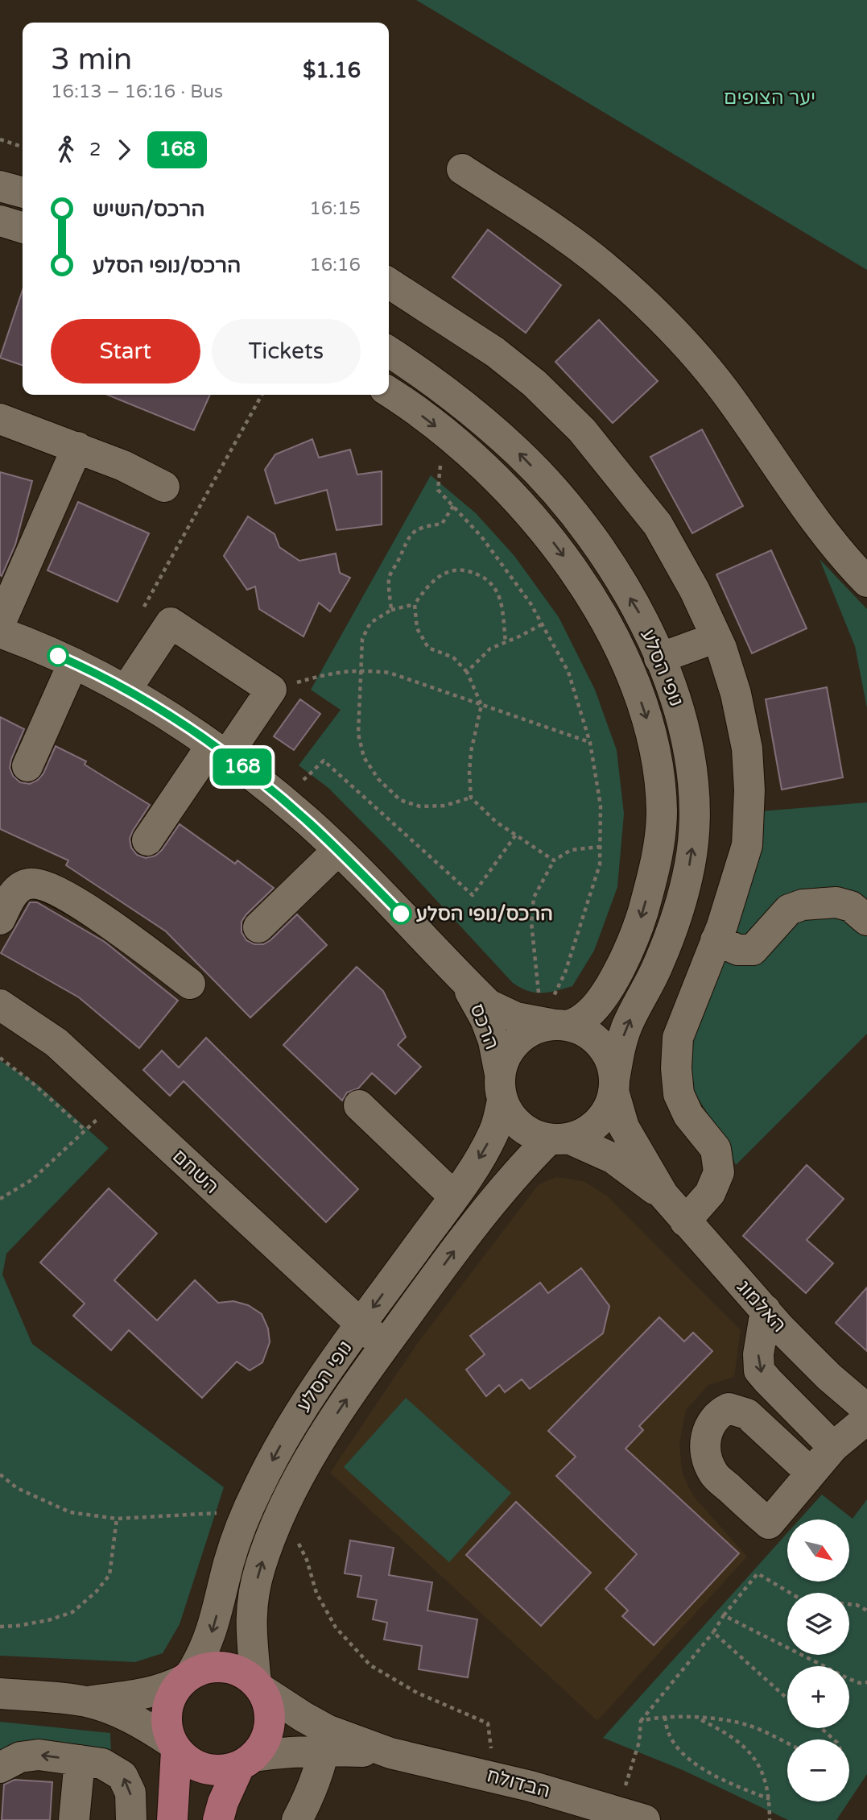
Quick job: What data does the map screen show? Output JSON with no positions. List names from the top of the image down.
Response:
{
  "streets": {
    "street": [
      "נופי הסלע",
      "הרכס",
      "השחם",
      "האלמוג",
      "הבדולח"
    ]
  },
  "crossings": [
    ["נופי הסלע", "הרכס"],
    ["נופי הסלע", "השחם"],
    ["נופי הסלע", "האלמוג"],
    ["נופי הסלע", "הבדולח"],
    ["הרכס", "האלמוג"]
  ],
  "parks": ["יער הצופים"],
  "places": ["הרכס/נופי הסלע"],
  "lines": ["bus line 168"],
  "north": "bottom right",
  "page": {
    "on_map": "168",
    "heading": ["3 min", "16:13 – 16:16 · Bus", "$1.16"],
    "legs": ["2", "168"],
    "list": [
      {
        "name": "הרכס/השיש",
        "value": "16:15"
      },
      {
        "name": "הרכס/נופי הסלע",
        "value": "16:16"
      }
    ],
    "buttons": ["Start", "Tickets"],
    "map_buttons": ["+", "−"]
  }
}
